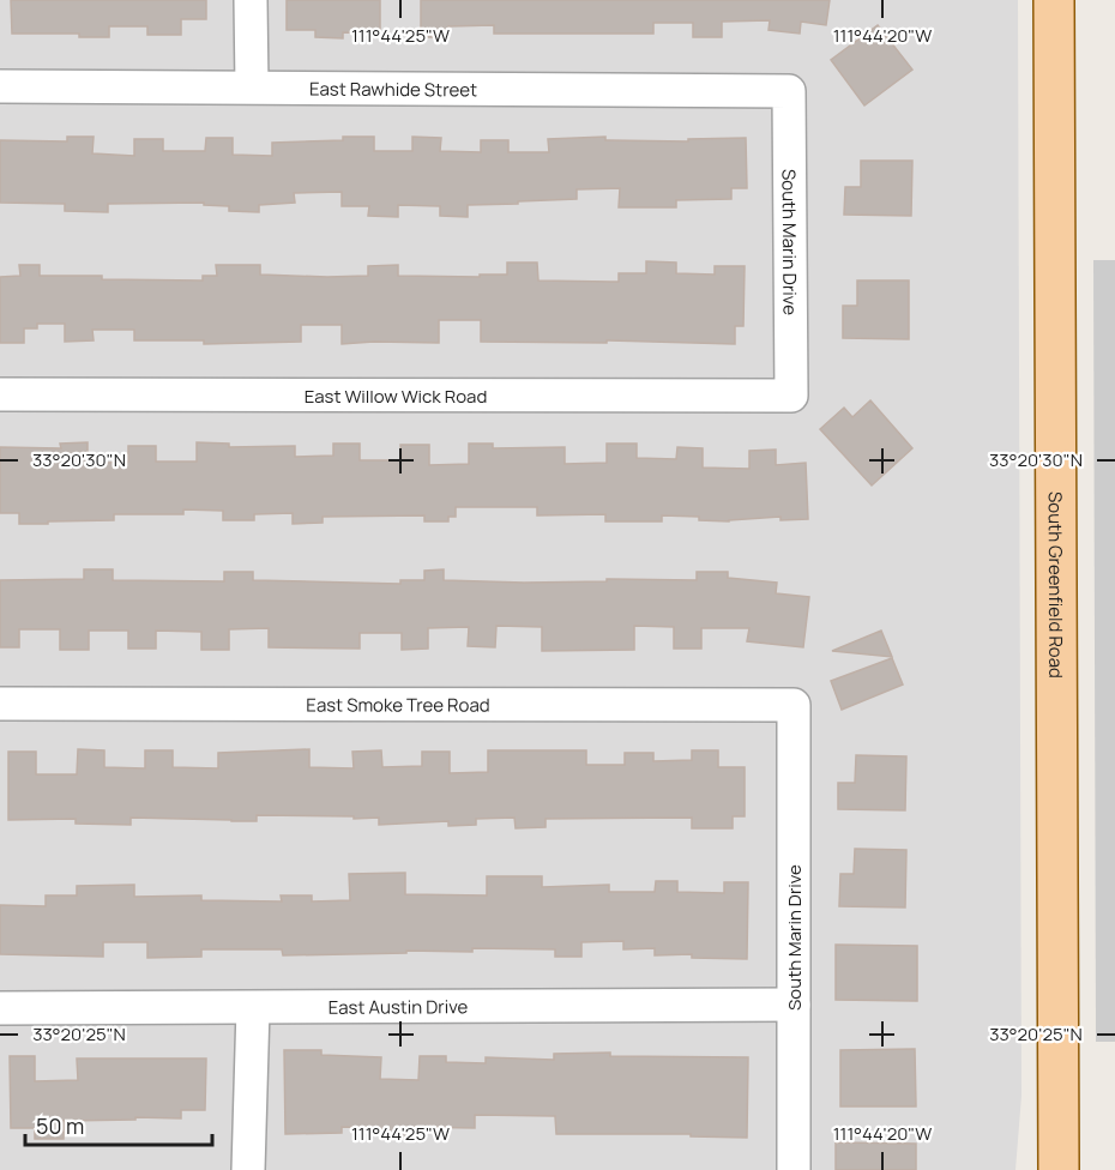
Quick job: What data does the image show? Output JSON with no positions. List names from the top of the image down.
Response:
{
  "streets": {
    "main road": ["South Greenfield Road"],
    "street": [
      "East Rawhide Street",
      "South Marin Drive",
      "East Willow Wick Road",
      "East Smoke Tree Road",
      "East Austin Drive"
    ]
  },
  "crossings": [
    ["East Rawhide Street", "South Marin Drive"],
    ["South Marin Drive", "East Willow Wick Road"],
    ["South Marin Drive", "East Smoke Tree Road"],
    ["South Marin Drive", "East Austin Drive"]
  ],
  "scale_bar": "50 m",
  "coordinates": [
    "111°44'25\"W",
    "111°44'20\"W",
    "33°20'30\"N",
    "33°20'25\"N"
  ]
}
